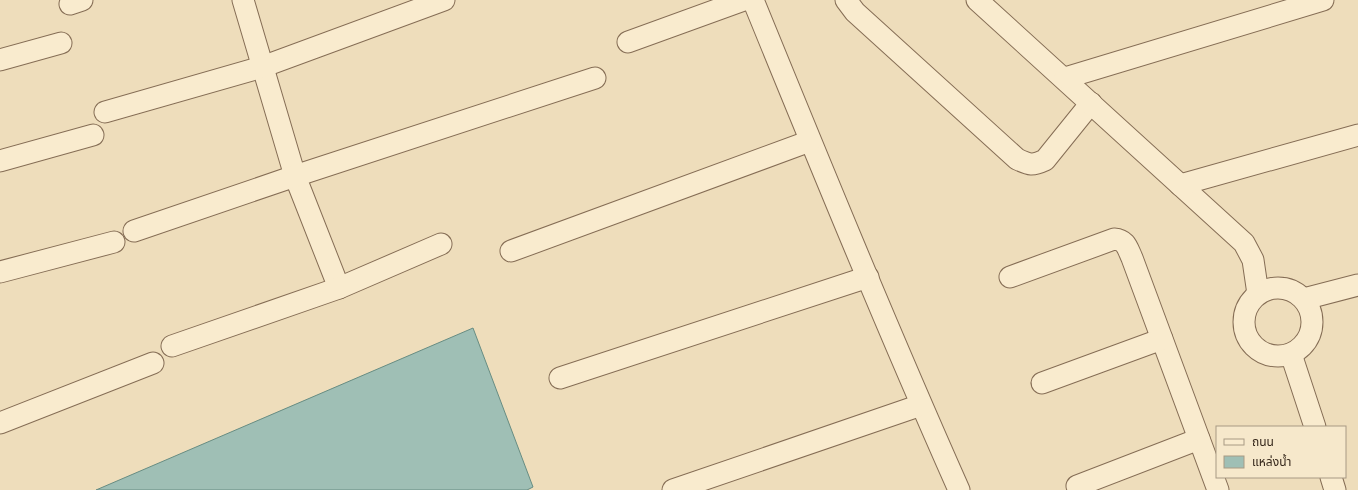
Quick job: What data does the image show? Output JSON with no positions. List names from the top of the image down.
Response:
{
  "legend": ["ถนน", "แหล่งน้ำ"]
}
